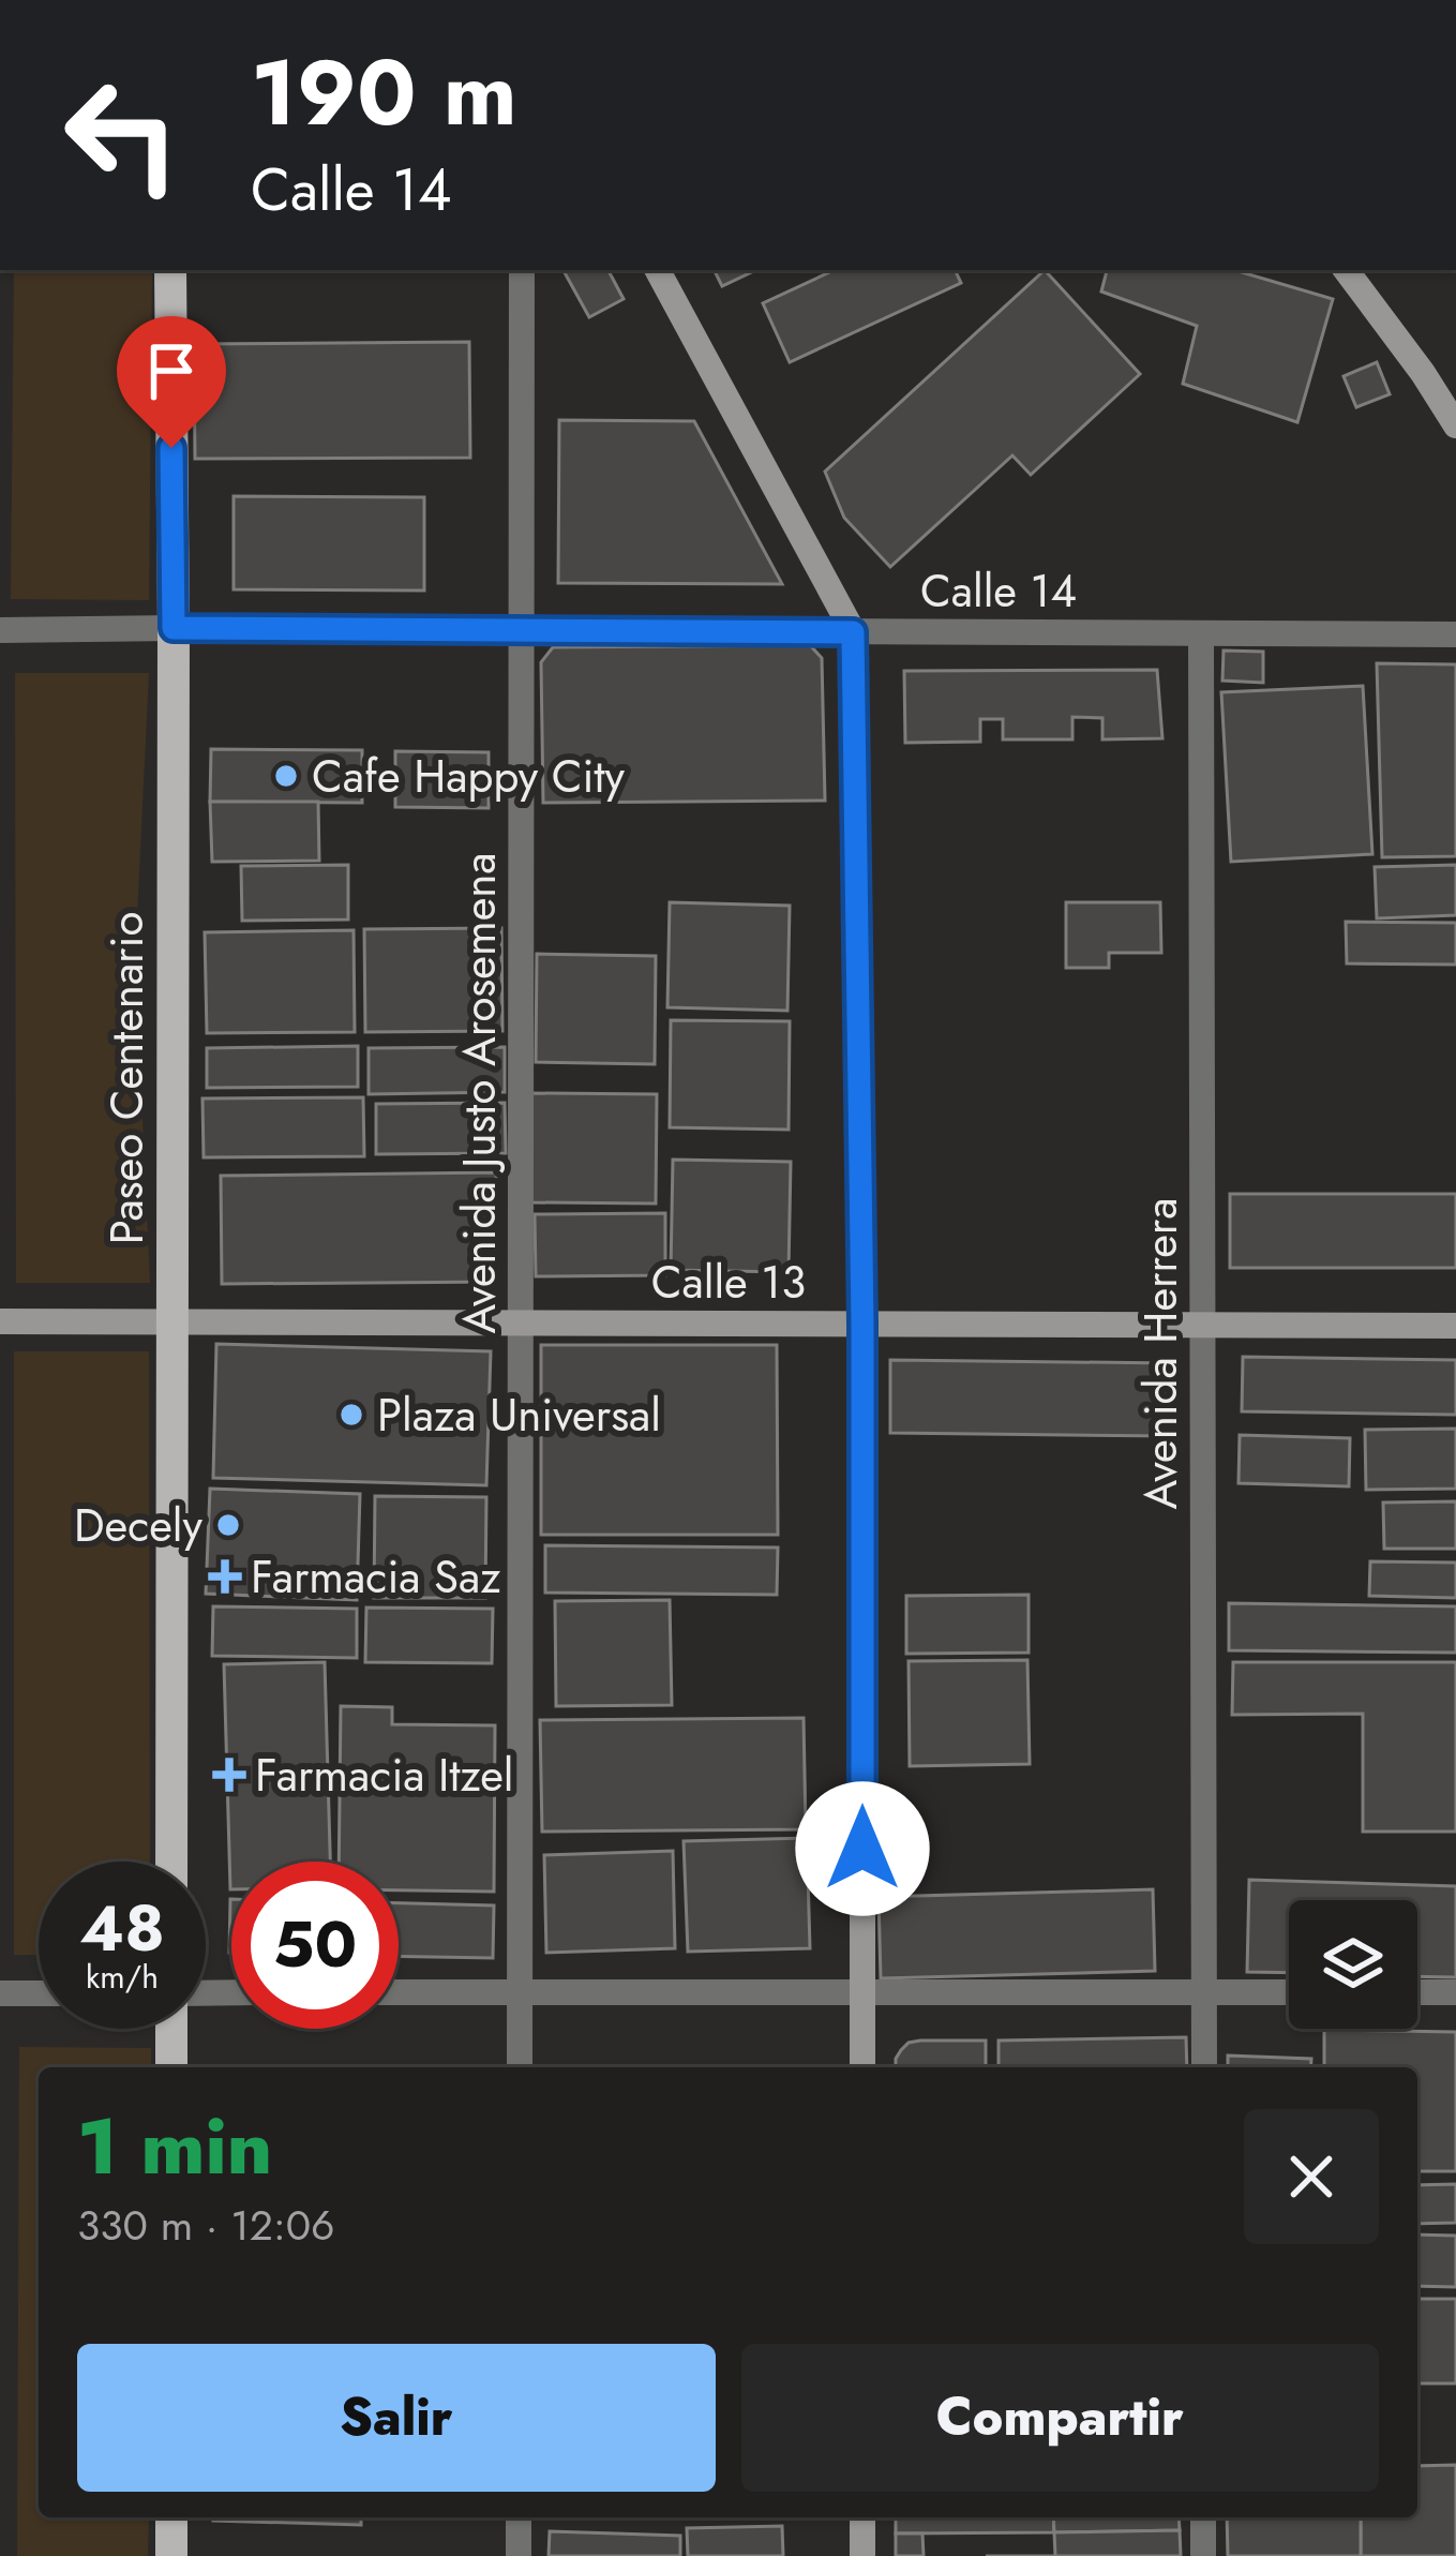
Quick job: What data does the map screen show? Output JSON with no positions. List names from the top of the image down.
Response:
{
  "streets": {
    "main road": ["Paseo Centenario", "Calle 13"],
    "street": ["Calle 14", "Avenida Justo Arosemena", "Avenida Herrera"]
  },
  "crossings": [
    ["Calle 14", "Paseo Centenario"],
    ["Calle 14", "Avenida Justo Arosemena"],
    ["Calle 14", "Avenida Herrera"],
    ["Paseo Centenario", "Calle 13"],
    ["Avenida Justo Arosemena", "Calle 13"],
    ["Calle 13", "Avenida Herrera"]
  ],
  "places": {
    "other": ["Cafe Happy City", "Plaza Universal", "Decely"],
    "health": ["Farmacia Saz", "Farmacia Itzel"]
  },
  "page": {
    "turn": ["190 m", "Calle 14"],
    "speed": "48 km/h",
    "limit": "50",
    "heading": ["1 min", "330 m · 12:06"],
    "buttons": ["Salir", "Compartir"]
  }
}
